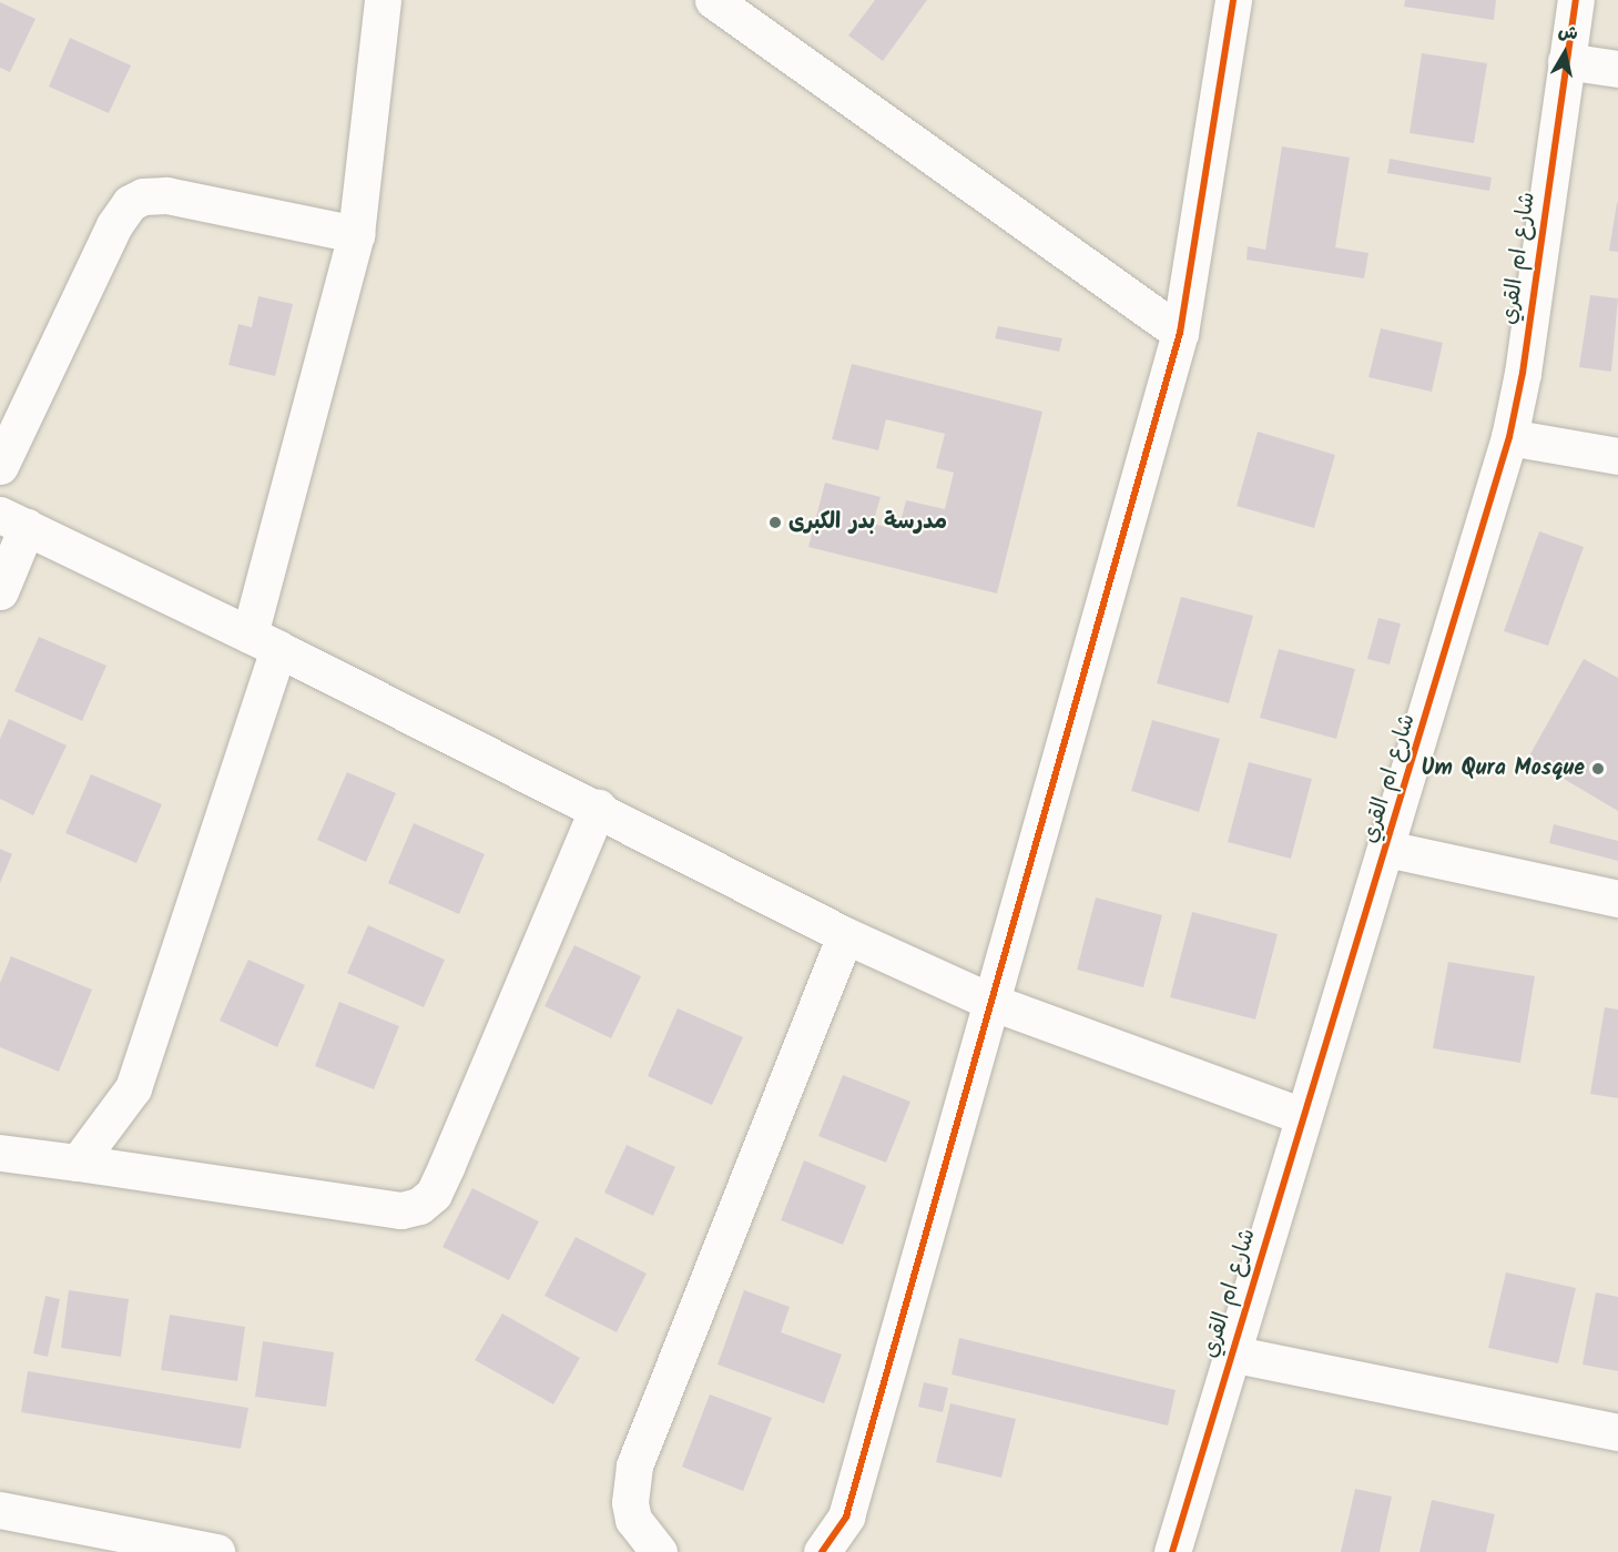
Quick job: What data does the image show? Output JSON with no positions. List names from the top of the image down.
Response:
{
  "streets": {
    "street": ["شارع ام القري"]
  },
  "places": ["مدرسة بدر الكبرى", "Um Qura Mosque"],
  "north": "top"
}
